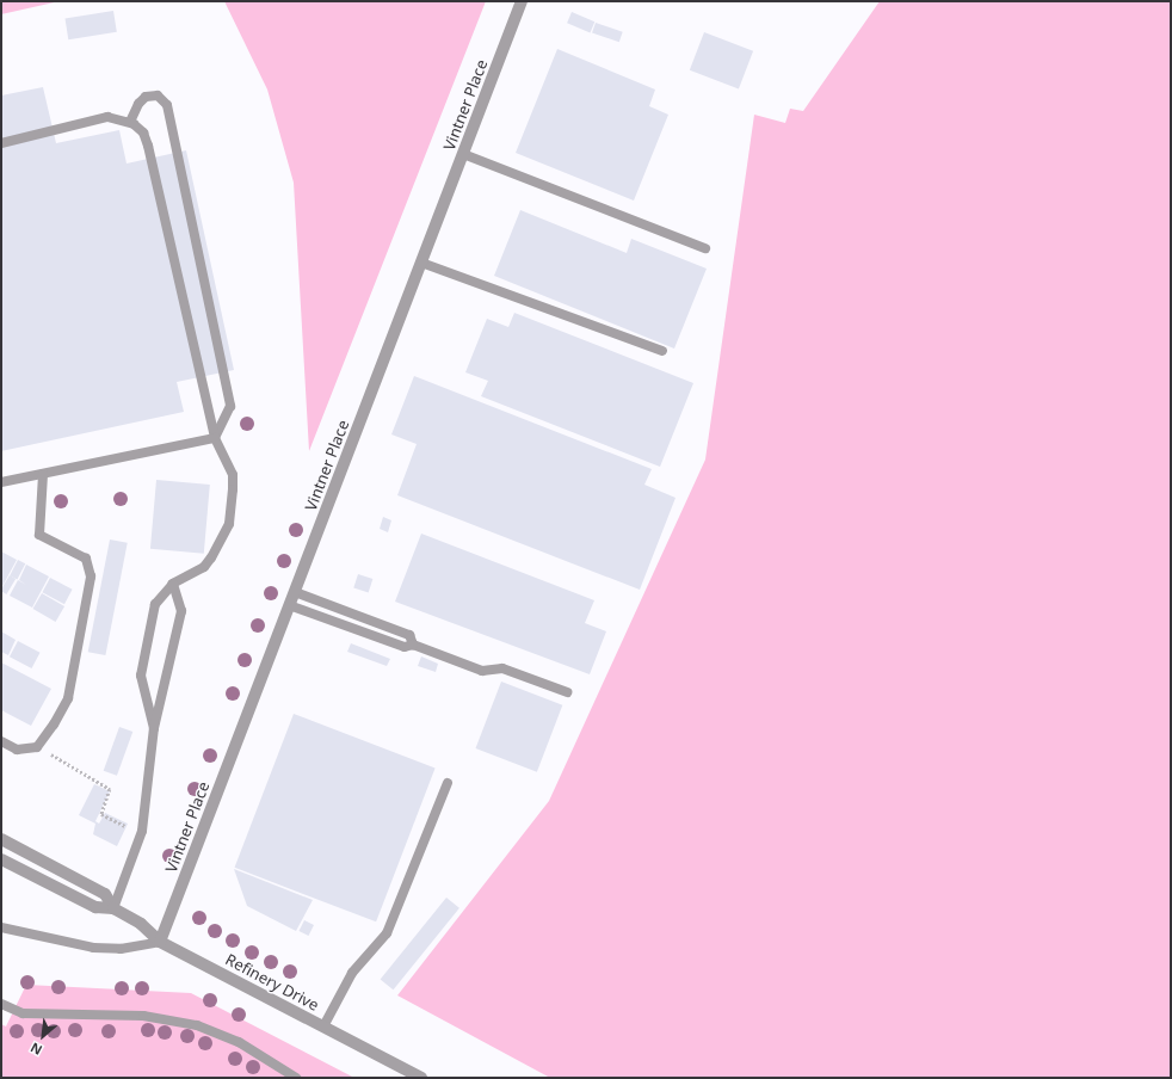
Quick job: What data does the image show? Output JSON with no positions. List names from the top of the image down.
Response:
{
  "streets": {
    "street": ["Vintner Place", "Refinery Drive"]
  },
  "crossings": [
    ["Vintner Place", "Refinery Drive"]
  ],
  "north": "bottom left"
}
